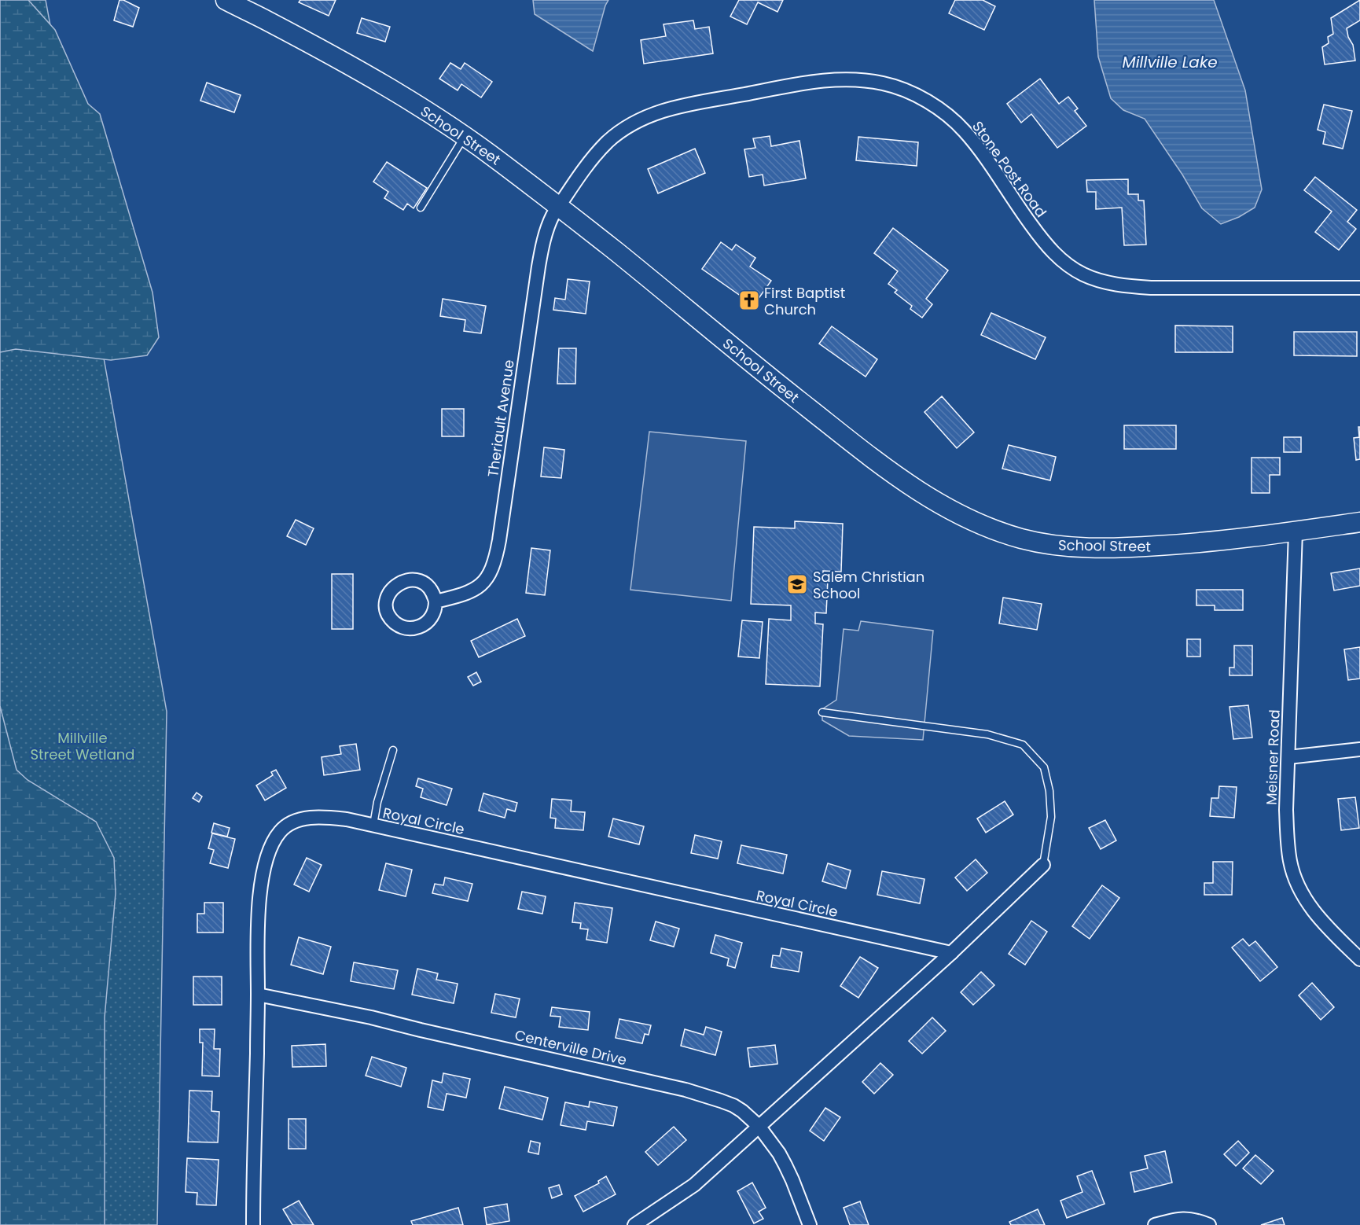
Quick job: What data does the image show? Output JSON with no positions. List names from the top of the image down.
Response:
{
  "streets": {
    "street": [
      "School Street",
      "Stone Post Road",
      "Theriault Avenue",
      "Meisner Road",
      "Royal Circle",
      "Centerville Drive"
    ]
  },
  "crossings": [
    ["School Street", "Stone Post Road"],
    ["School Street", "Theriault Avenue"],
    ["School Street", "Meisner Road"],
    ["Stone Post Road", "Theriault Avenue"],
    ["Royal Circle", "Centerville Drive"]
  ],
  "water": ["Millville Lake"],
  "parks": ["Millville Street Wetland"],
  "places": {
    "church": ["First Baptist Church"],
    "school or university": ["Salem Christian School"]
  }
}
